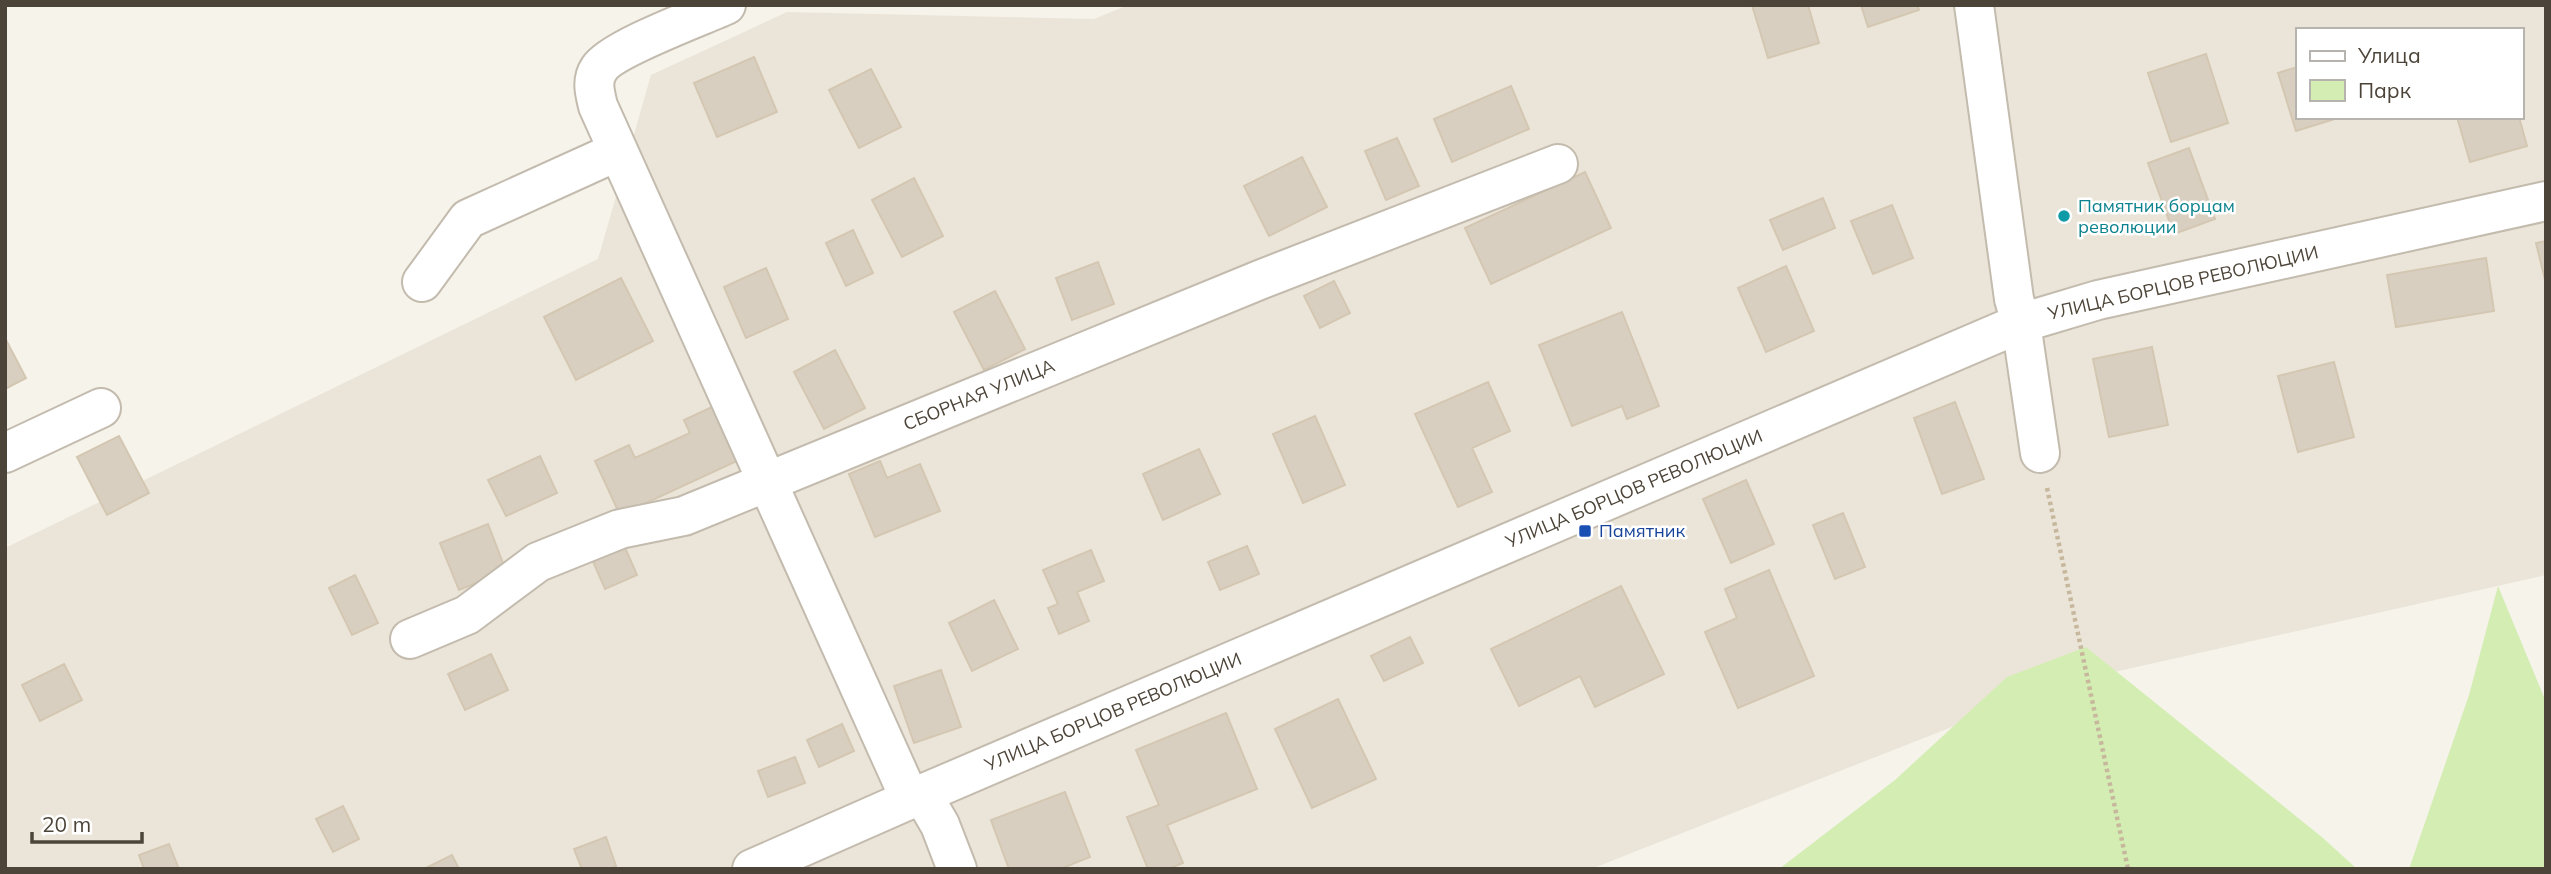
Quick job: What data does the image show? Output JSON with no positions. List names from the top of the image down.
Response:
{
  "streets": {
    "street": ["УЛИЦА БОРЦОВ РЕВОЛЮЦИИ", "СБОРНАЯ УЛИЦА"]
  },
  "places": {
    "other": ["Памятник борцам революции"],
    "transit": ["Памятник"]
  },
  "legend": ["Улица", "Парк"],
  "scale_bar": "20 m"
}
